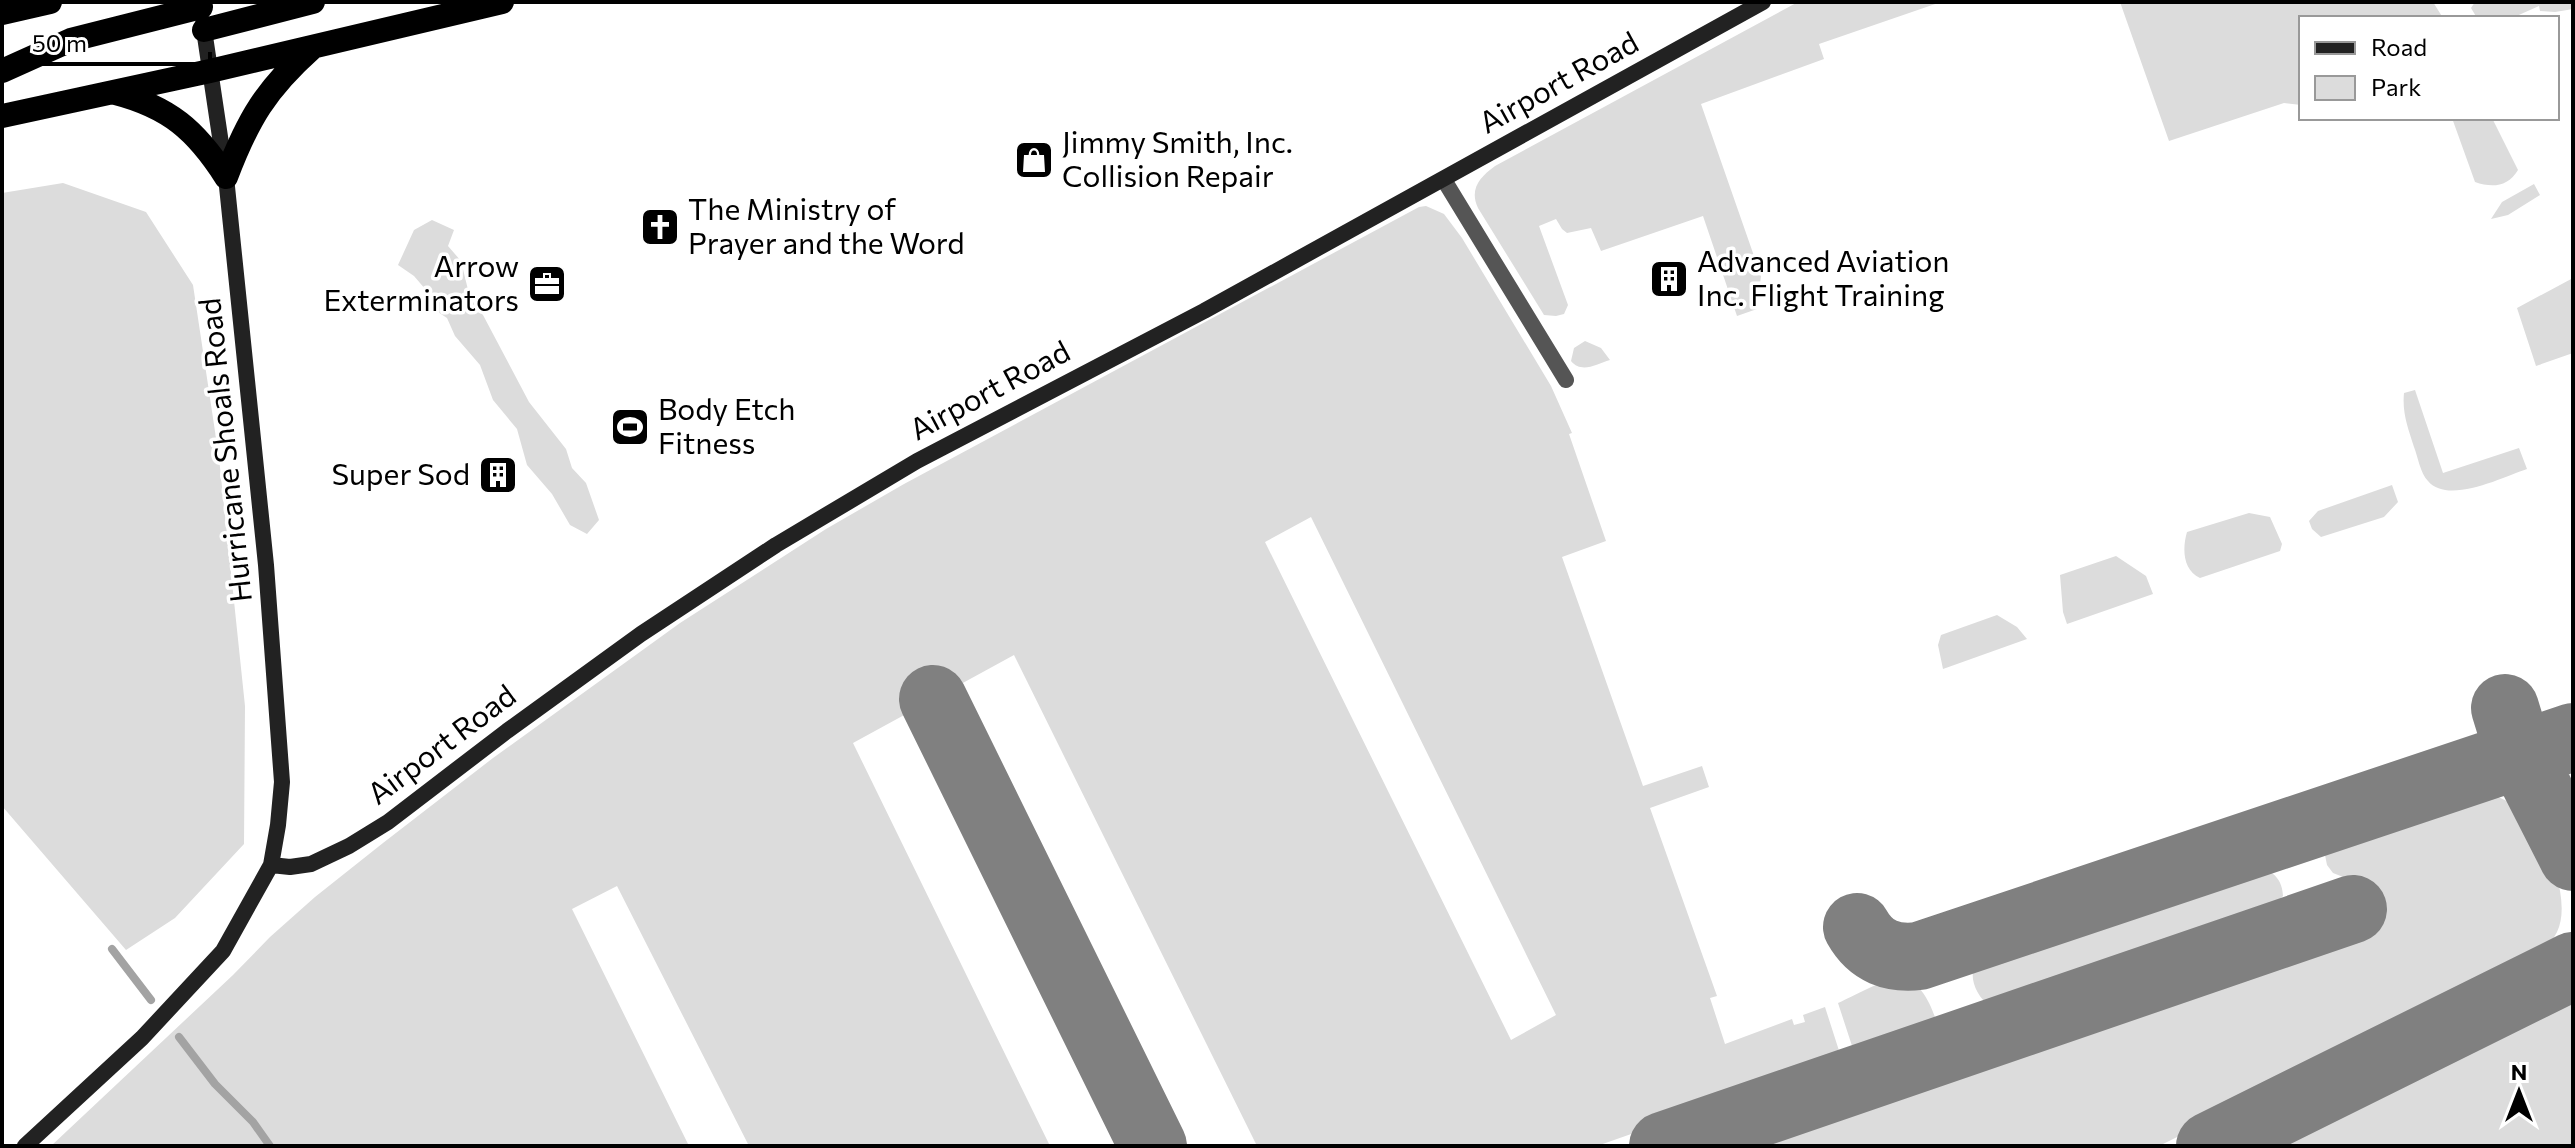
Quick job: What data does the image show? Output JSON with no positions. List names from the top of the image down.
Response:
{
  "streets": {
    "street": ["Airport Road", "Hurricane Shoals Road"]
  },
  "crossings": [
    ["Airport Road", "Hurricane Shoals Road"]
  ],
  "places": {
    "shop": ["Jimmy Smith, Inc. Collision Repair"],
    "church": ["The Ministry of Prayer and the Word"],
    "building": ["Advanced Aviation Inc. Flight Training", "Super Sod"],
    "office": ["Arrow Exterminators"],
    "sports": ["Body Etch Fitness"]
  },
  "legend": ["Road", "Park"],
  "scale_bar": "50 m",
  "north": "top"
}
